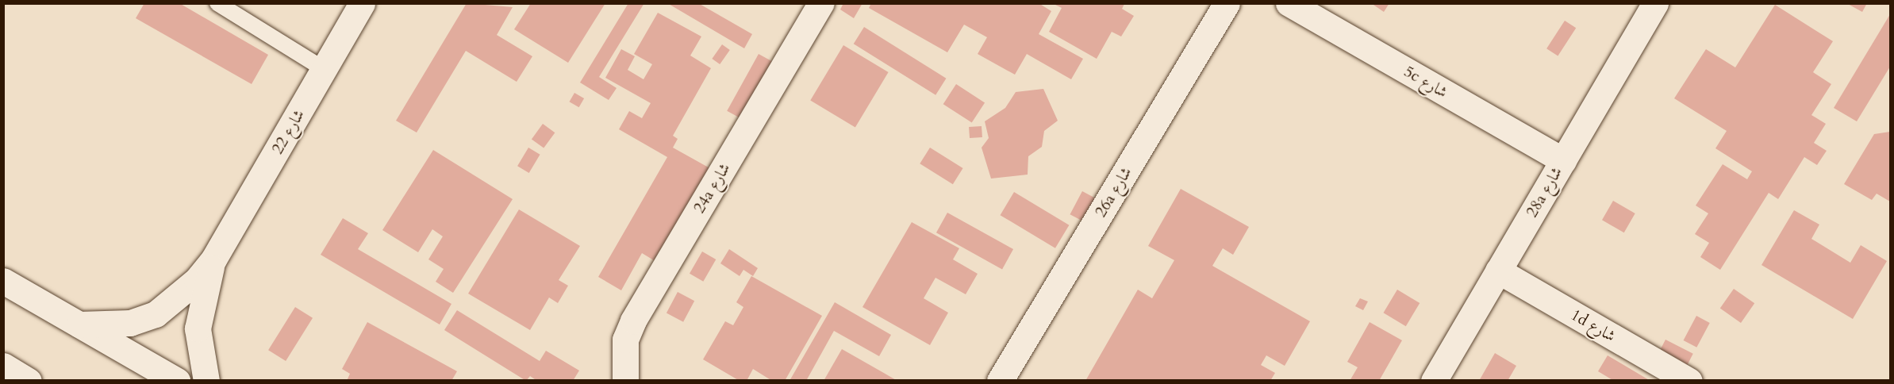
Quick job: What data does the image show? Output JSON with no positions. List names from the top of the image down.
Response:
{
  "streets": {
    "street": [
      "5c شارع",
      "شارع 22",
      "24a شارع",
      "26a شارع",
      "28a شارع",
      "1d شارع"
    ]
  },
  "crossings": [
    ["5c شارع", "28a شارع"],
    ["28a شارع", "1d شارع"]
  ]
}
